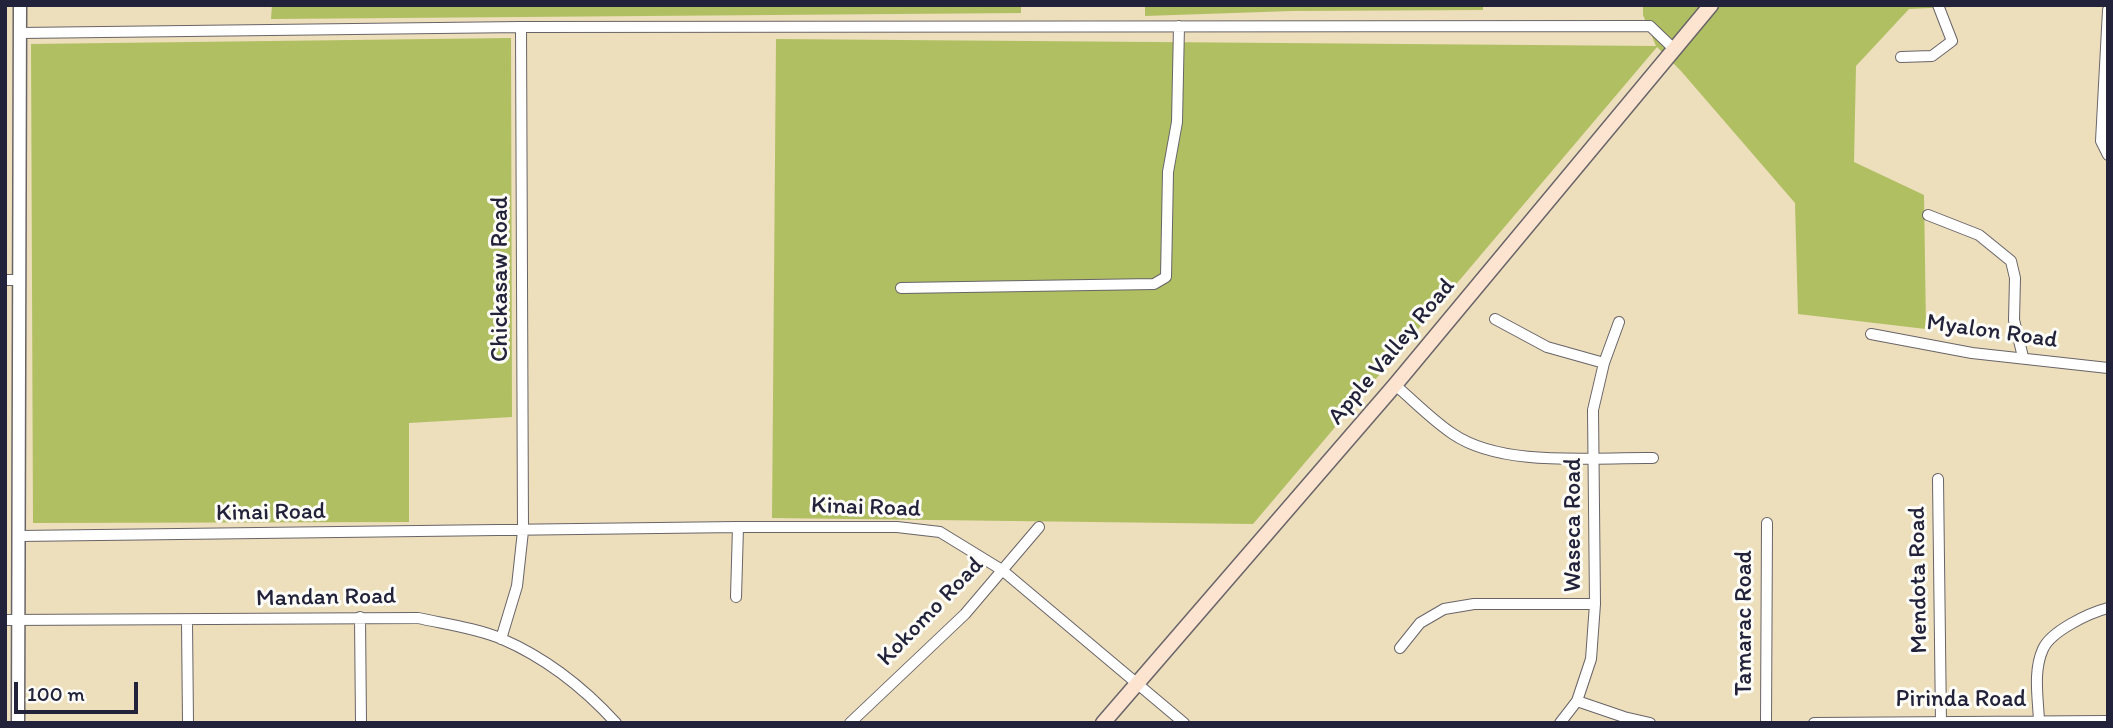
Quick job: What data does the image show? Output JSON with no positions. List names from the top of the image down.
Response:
{
  "streets": {
    "main road": ["Apple Valley Road"],
    "street": [
      "Chickasaw Road",
      "Myalon Road",
      "Kinai Road",
      "Waseca Road",
      "Mendota Road",
      "Mandan Road",
      "Kokomo Road",
      "Tamarac Road",
      "Pirinda Road"
    ]
  },
  "crossings": [
    ["Chickasaw Road", "Kinai Road"],
    ["Apple Valley Road", "Kinai Road"],
    ["Kinai Road", "Kokomo Road"],
    ["Mendota Road", "Pirinda Road"]
  ],
  "scale_bar": "100 m"
}
